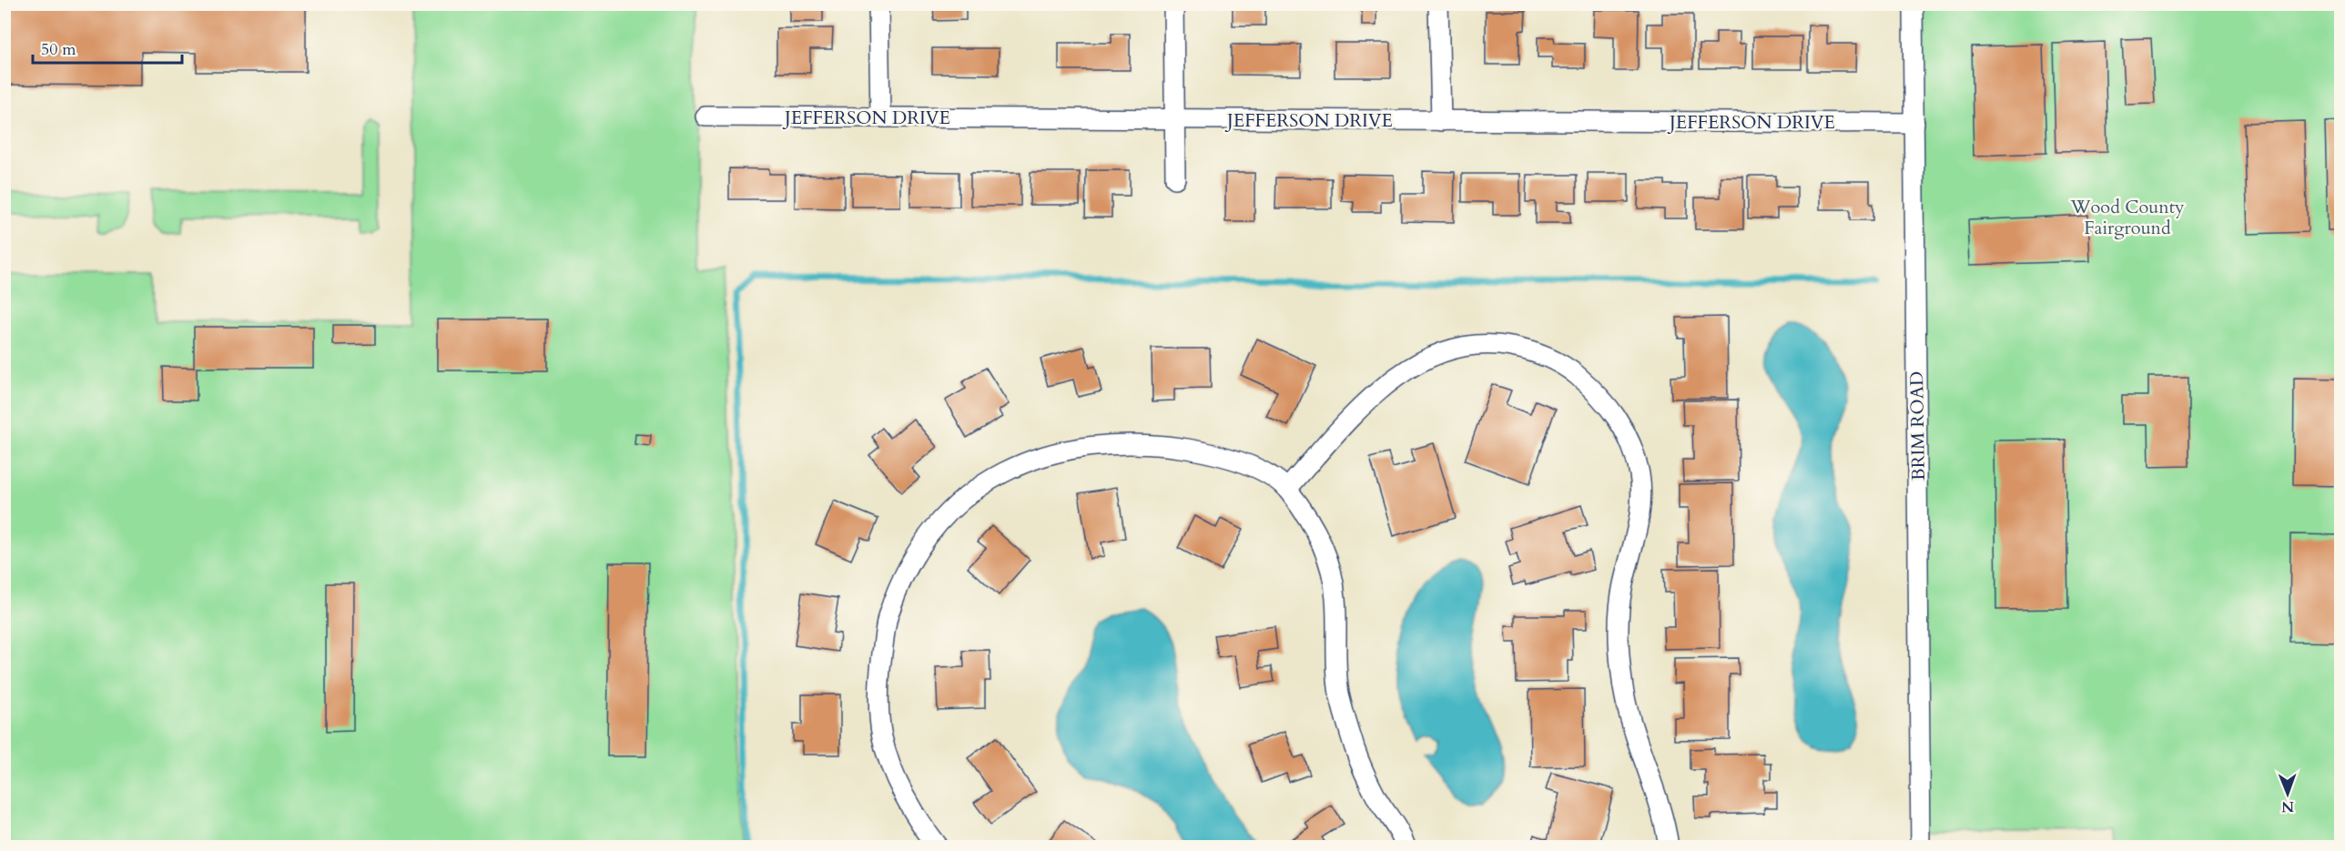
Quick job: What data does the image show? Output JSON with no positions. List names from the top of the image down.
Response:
{
  "streets": {
    "street": ["JEFFERSON DRIVE", "BRIM ROAD"]
  },
  "crossings": [
    ["JEFFERSON DRIVE", "BRIM ROAD"]
  ],
  "parks": ["Wood County Fairground"],
  "scale_bar": "50 m",
  "north": "bottom"
}
